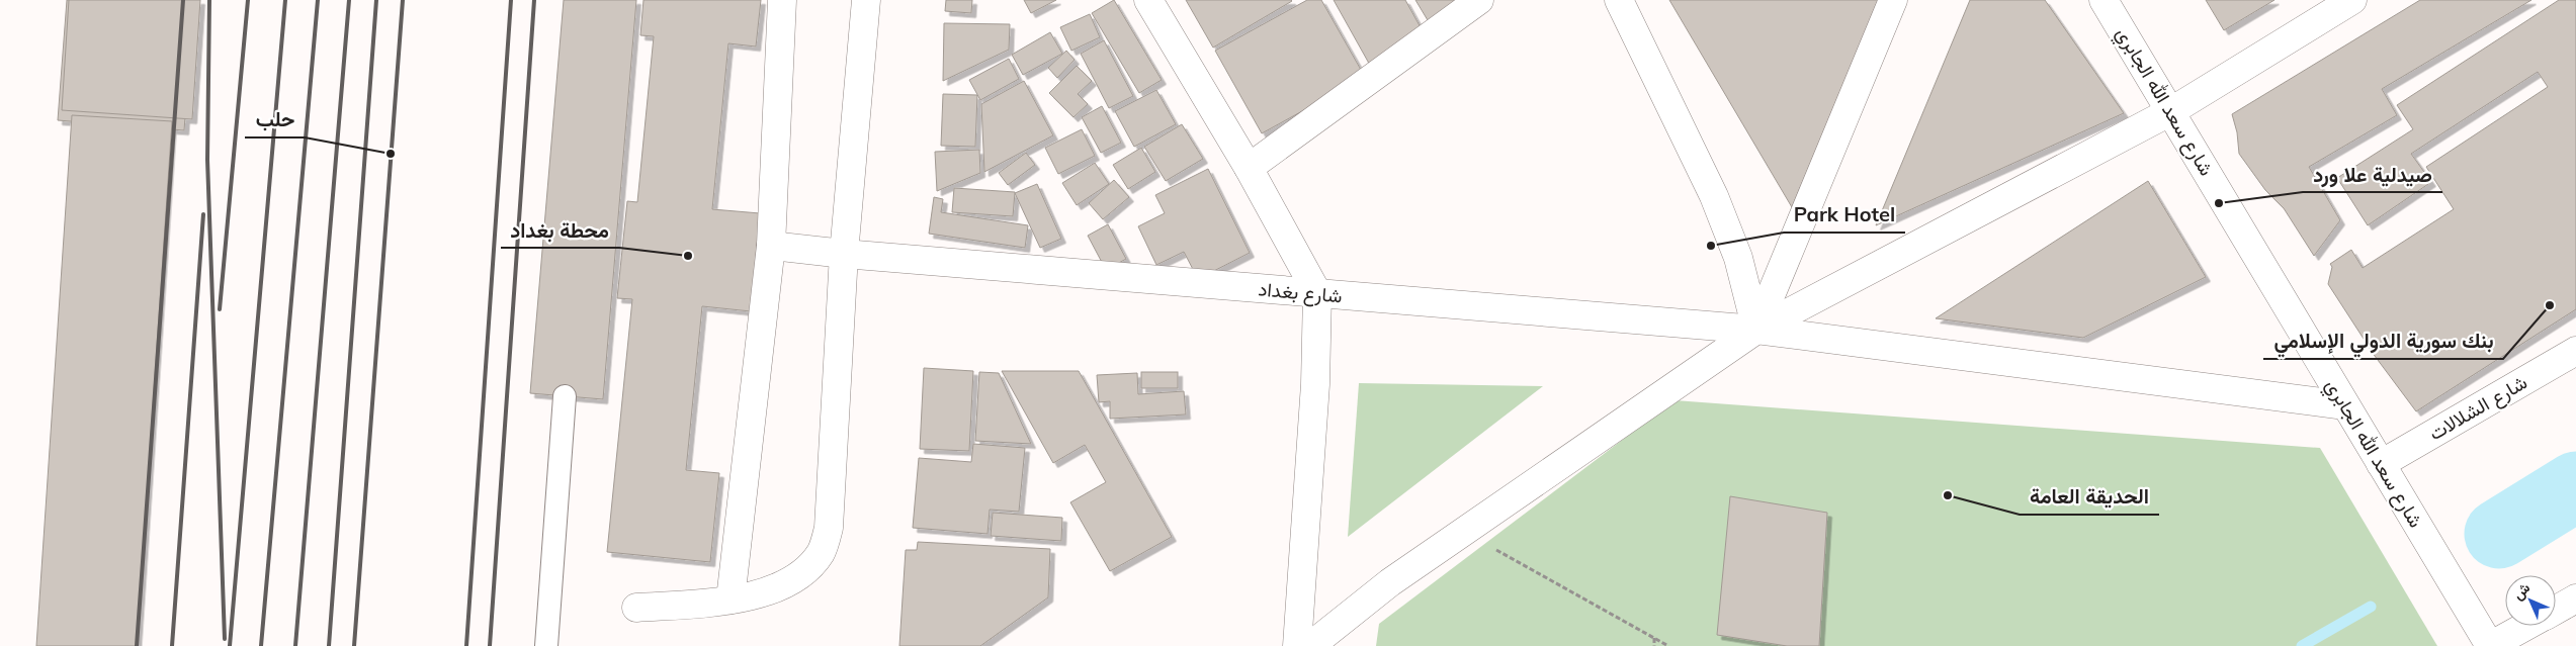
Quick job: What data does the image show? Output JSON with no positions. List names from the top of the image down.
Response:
{
  "streets": {
    "street": ["شارع سعد الله الجابري", "شارع بغداد", "شارع الشلالات"]
  },
  "crossings": [
    ["شارع سعد الله الجابري", "شارع بغداد"],
    ["شارع سعد الله الجابري", "شارع الشلالات"]
  ],
  "places": [
    "حلب",
    "صيدلية علا ورد",
    "Park Hotel",
    "محطة بغداد",
    "بنك سورية الدولي الإسلامي",
    "الحديقة العامة"
  ],
  "north": "top left"
}
